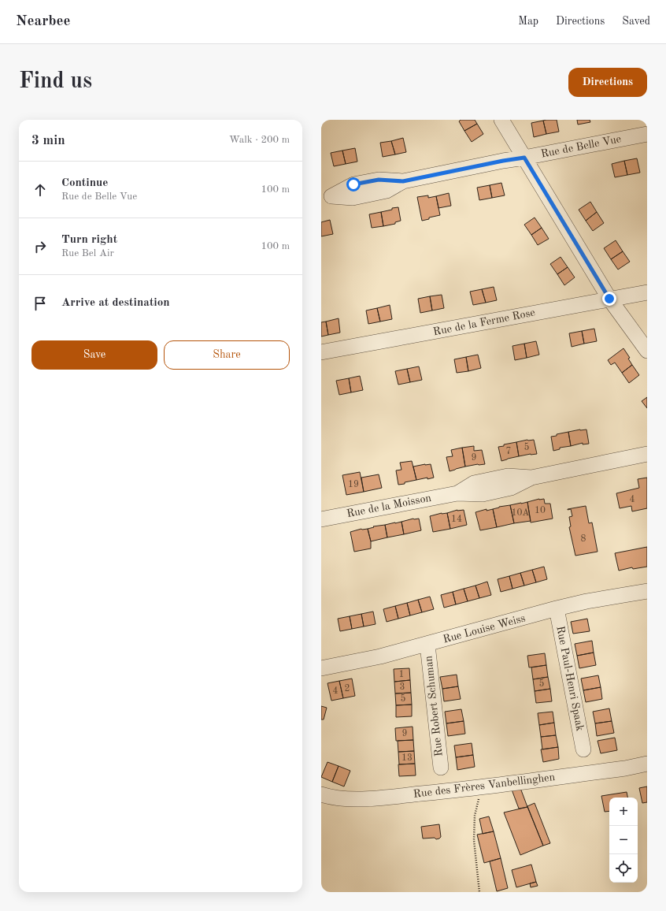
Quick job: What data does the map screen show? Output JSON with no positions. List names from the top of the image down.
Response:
{
  "streets": {
    "street": [
      "Rue de Belle Vue",
      "Rue de la Ferme Rose",
      "Rue de la Moisson",
      "Rue Louise Weiss",
      "Rue Paul-Henri Spaak",
      "Rue Robert Schuman",
      "Rue des Frères Vanbellinghen"
    ]
  },
  "crossings": [
    ["Rue Louise Weiss", "Rue Paul-Henri Spaak"],
    ["Rue Louise Weiss", "Rue Robert Schuman"]
  ],
  "house_numbers": [
    "5",
    "7",
    "9",
    "19",
    "4",
    "10",
    "10A",
    "14",
    "8",
    "1",
    "5",
    "3",
    "2",
    "4",
    "5",
    "9",
    "13"
  ],
  "page": {
    "header": "Nearbee",
    "nav": ["Map", "Directions", "Saved"],
    "buttons": [
      "Directions",
      ["Save", "Share"]
    ],
    "title": "Find us",
    "heading": ["3 min", "Walk · 200 m"],
    "list": [
      ["Continue", "Rue de Belle Vue", "100 m"],
      ["Turn right", "Rue Bel Air", "100 m"],
      "Arrive at destination"
    ],
    "map_buttons": ["+", "−"]
  }
}
